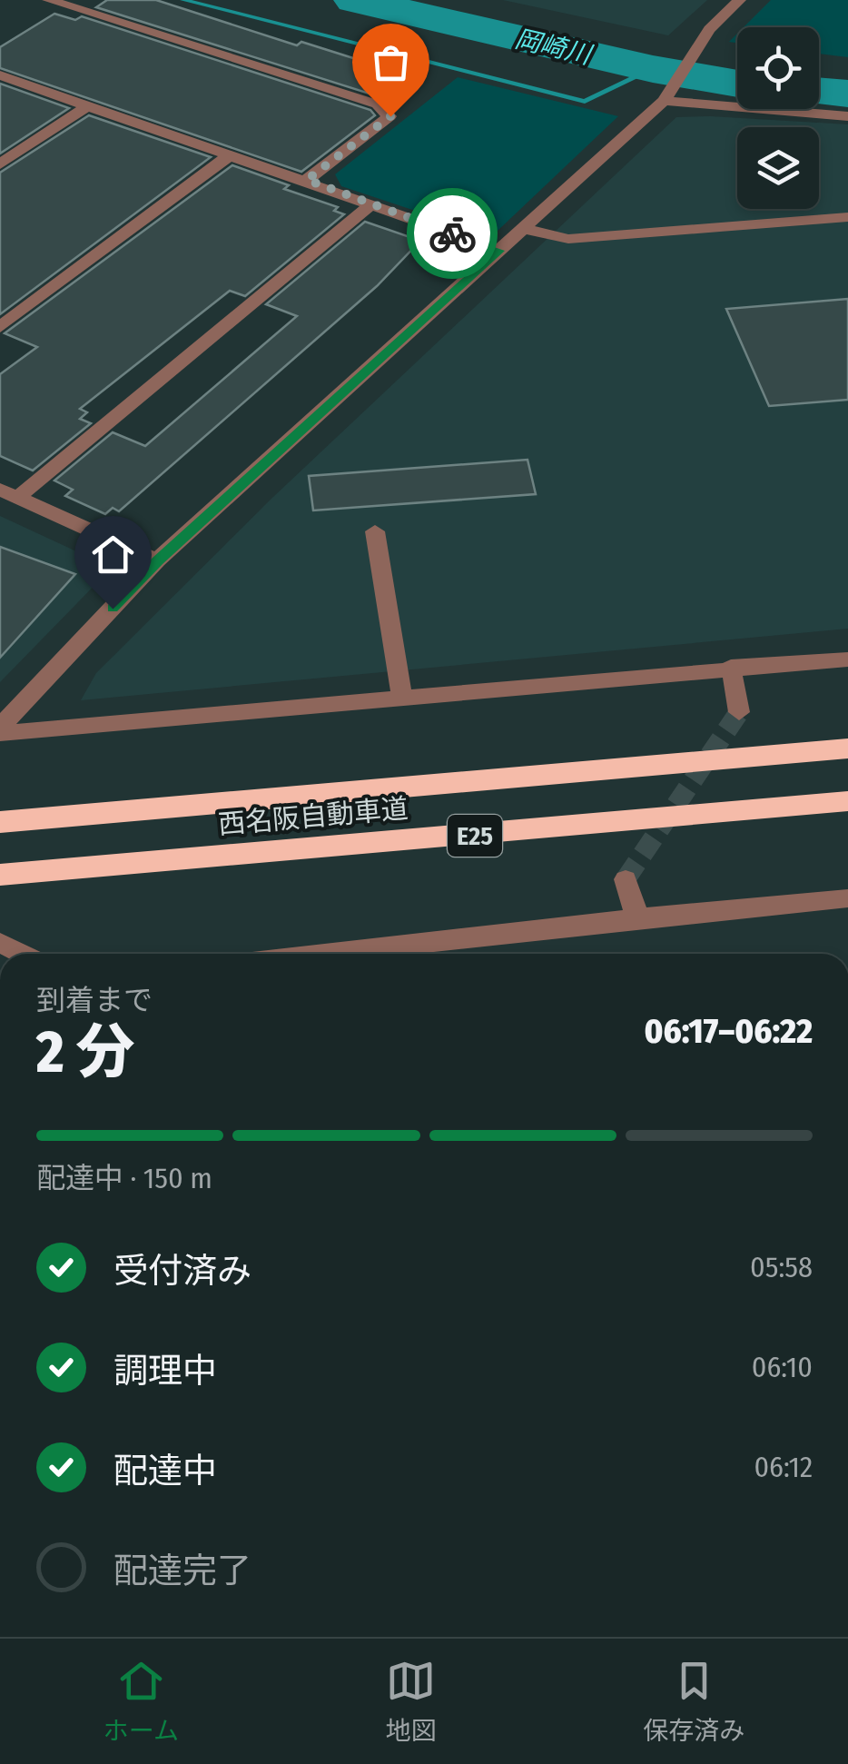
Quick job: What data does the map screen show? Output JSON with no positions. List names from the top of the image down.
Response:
{
  "streets": {
    "highway": ["西名阪自動車道", "E25"]
  },
  "water": ["岡崎川"],
  "page": {
    "heading": ["2 分", "到着まで", "06:17–06:22"],
    "bar": "配達中 · 150 m",
    "list": [
      ["受付済み", "05:58"],
      ["調理中", "06:10"],
      ["配達中", "06:12"],
      "配達完了"
    ],
    "tabs": ["ホーム", "地図", "保存済み"]
  }
}
